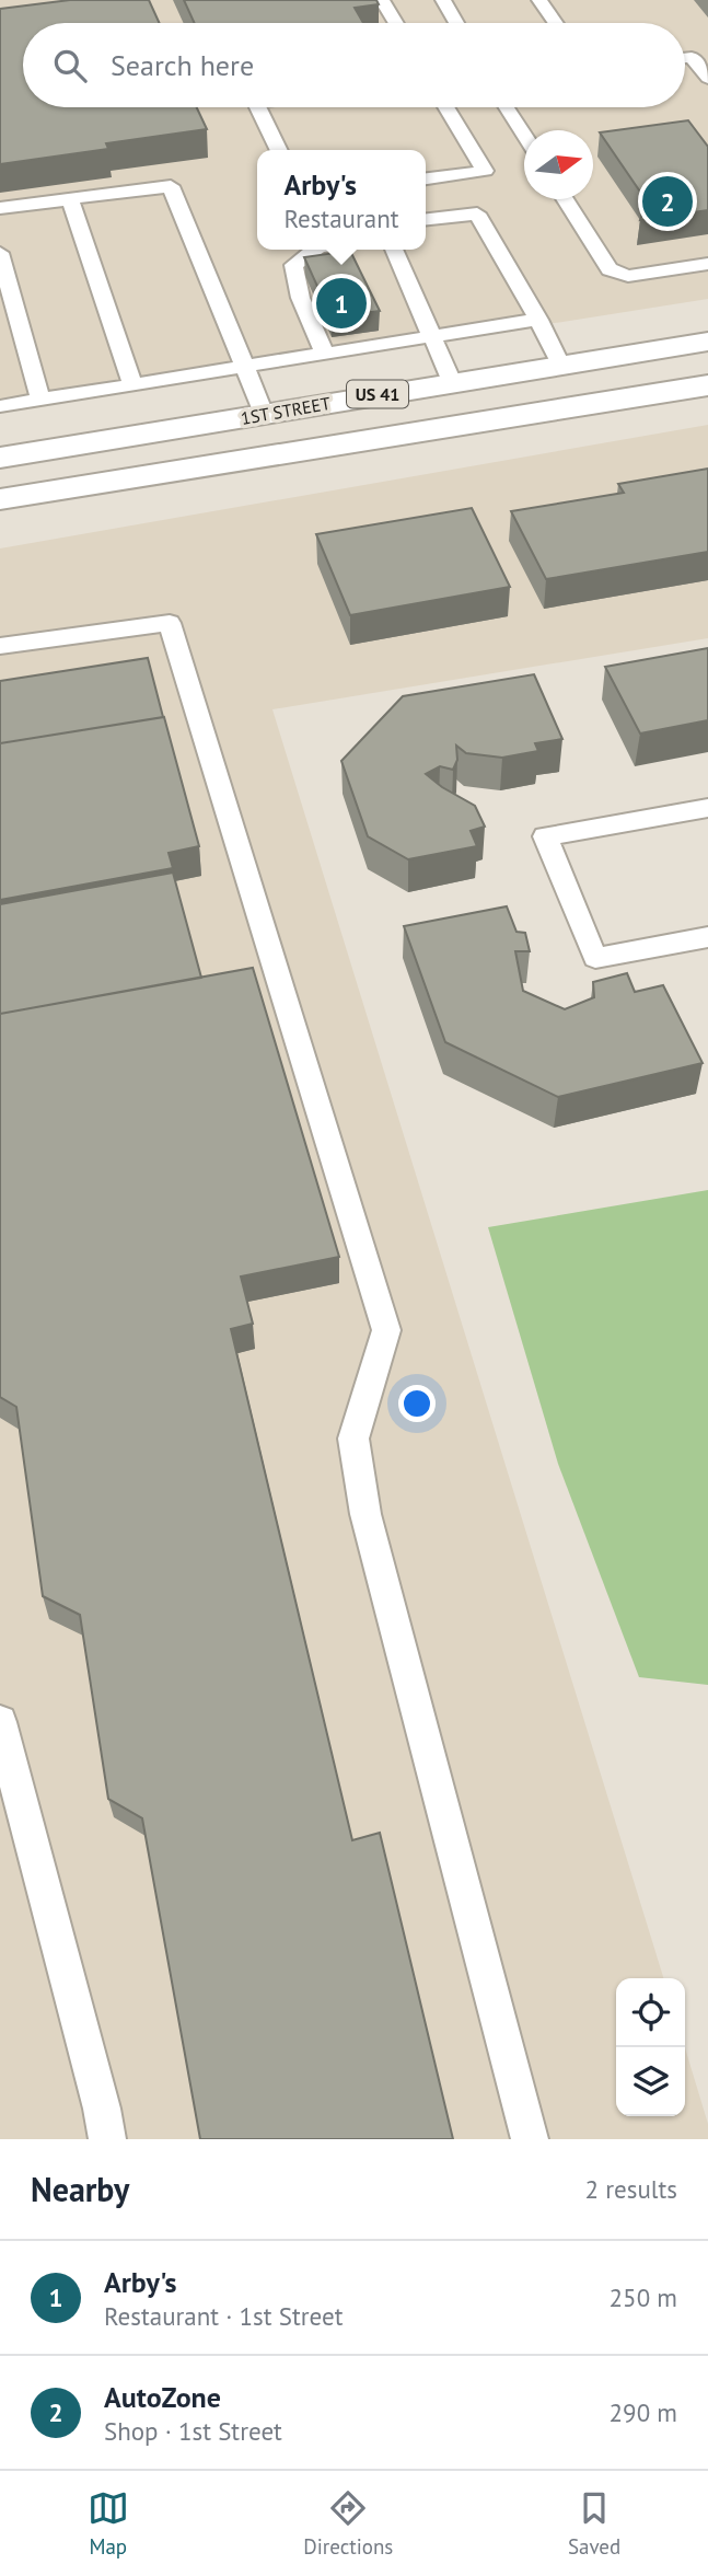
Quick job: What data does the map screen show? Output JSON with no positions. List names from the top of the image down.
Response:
{
  "streets": {
    "main road": ["US 41", "1ST STREET"]
  },
  "north": "right",
  "page": {
    "search": "Search here",
    "popup": ["Arby's", "Restaurant"],
    "pins": ["2", "1"],
    "heading": ["Nearby", "2 results"],
    "list": [
      {
        "mark": "1",
        "name": "Arby's",
        "note": "Restaurant · 1st Street",
        "value": "250 m"
      },
      {
        "mark": "2",
        "name": "AutoZone",
        "note": "Shop · 1st Street",
        "value": "290 m"
      }
    ],
    "nav": ["Map", "Directions", "Saved"]
  }
}
